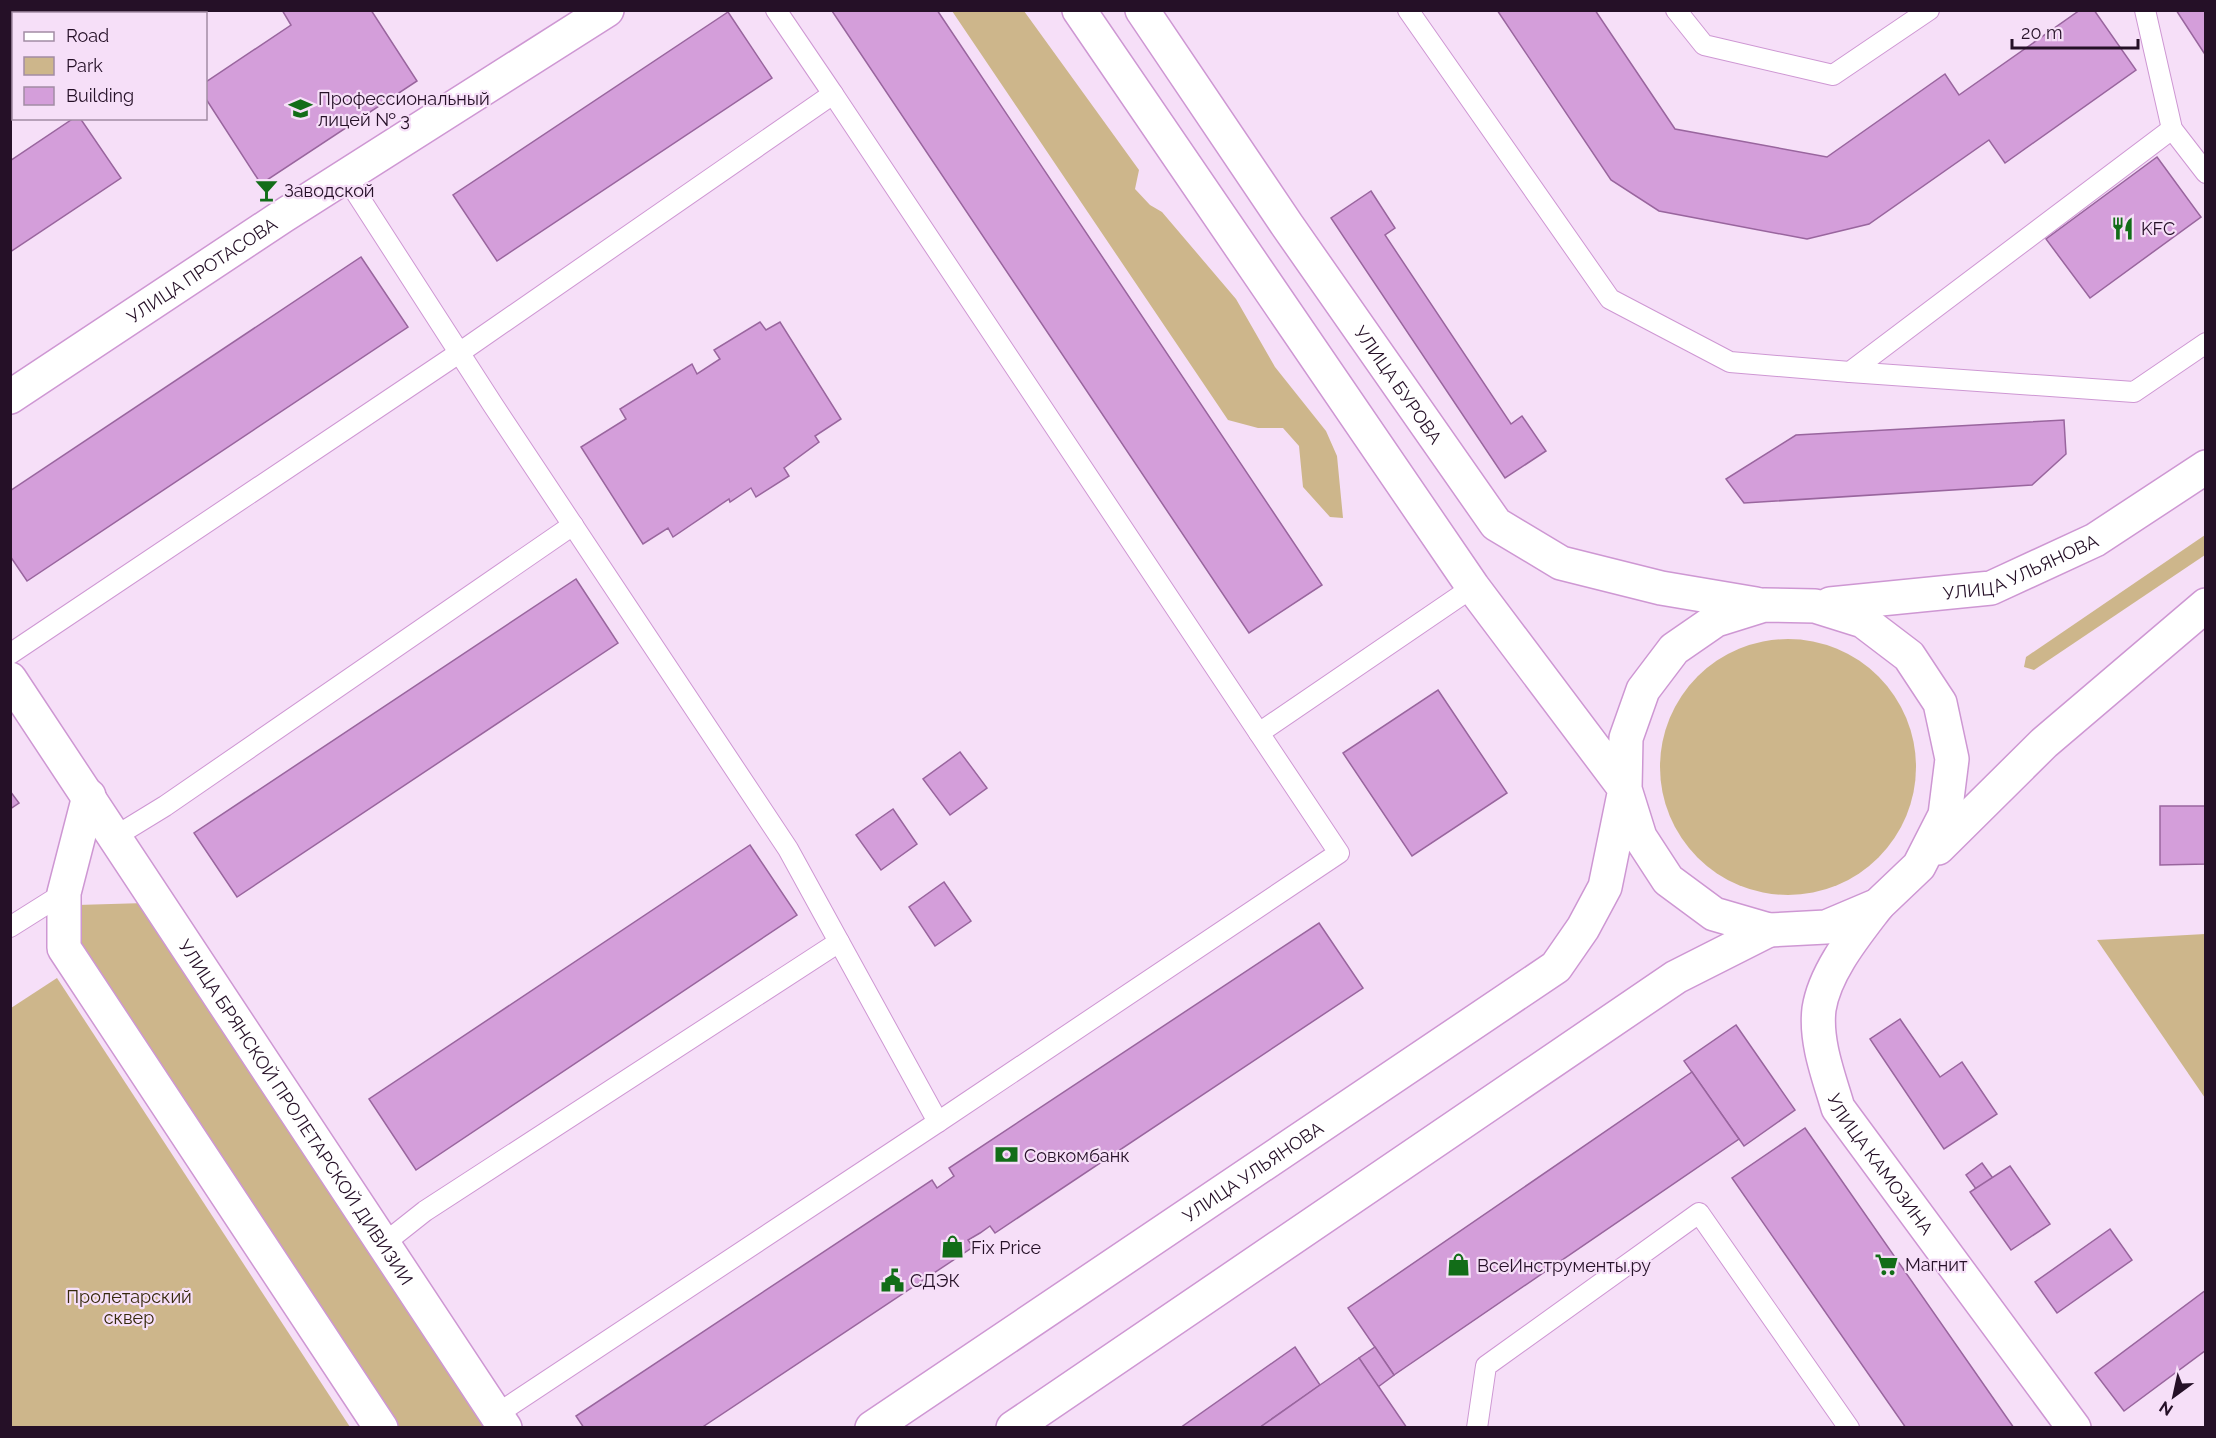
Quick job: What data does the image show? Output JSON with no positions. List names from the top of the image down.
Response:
{
  "streets": {
    "main road": [
      "УЛИЦА ПРОТАСОВА",
      "УЛИЦА БУРОВА",
      "УЛИЦА УЛЬЯНОВА",
      "УЛИЦА БРЯНСКОЙ ПРОЛЕТАРСКОЙ ДИВИЗИИ",
      "УЛИЦА КАМОЗИНА"
    ]
  },
  "parks": ["Пролетарский сквер"],
  "places": {
    "school or university": ["Профессиональный лицей № 3"],
    "bar": ["Заводской"],
    "restaurant": ["KFC"],
    "bank": ["Совкомбанк"],
    "shop": ["Fix Price", "ВсеИнструменты.ру"],
    "supermarket": ["Магнит"],
    "public building": ["СДЭК"]
  },
  "legend": ["Road", "Park", "Building"],
  "scale_bar": "20 m",
  "north": "bottom left"
}
